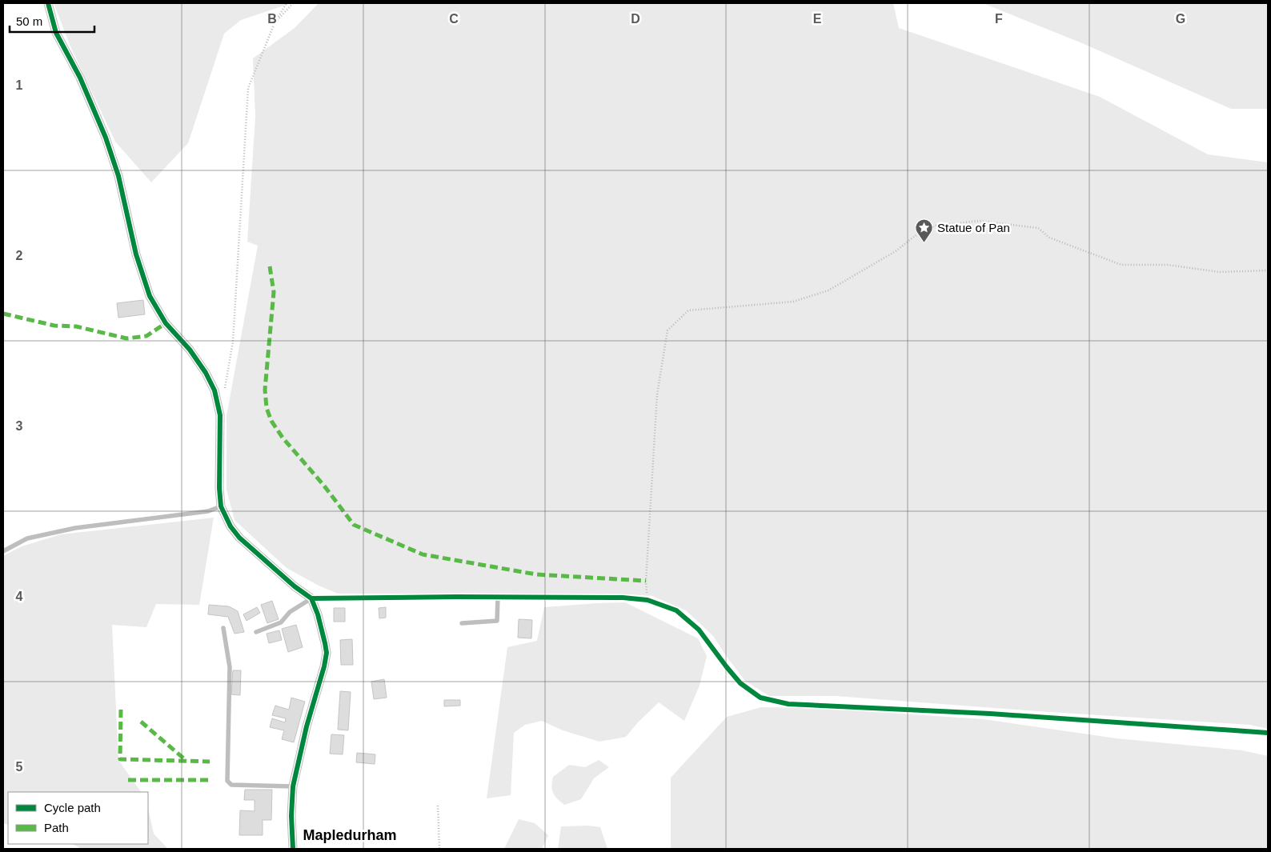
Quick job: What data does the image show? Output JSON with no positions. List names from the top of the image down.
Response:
{
  "districts": ["Mapledurham"],
  "places": {
    "place": ["Statue of Pan"]
  },
  "legend": ["Cycle path", "Path"],
  "scale_bar": "50 m",
  "grid": {
    "columns": [
      "B",
      "C",
      "D",
      "E",
      "F",
      "G"
    ],
    "rows": [
      "1",
      "2",
      "3",
      "4",
      "5"
    ]
  }
}
